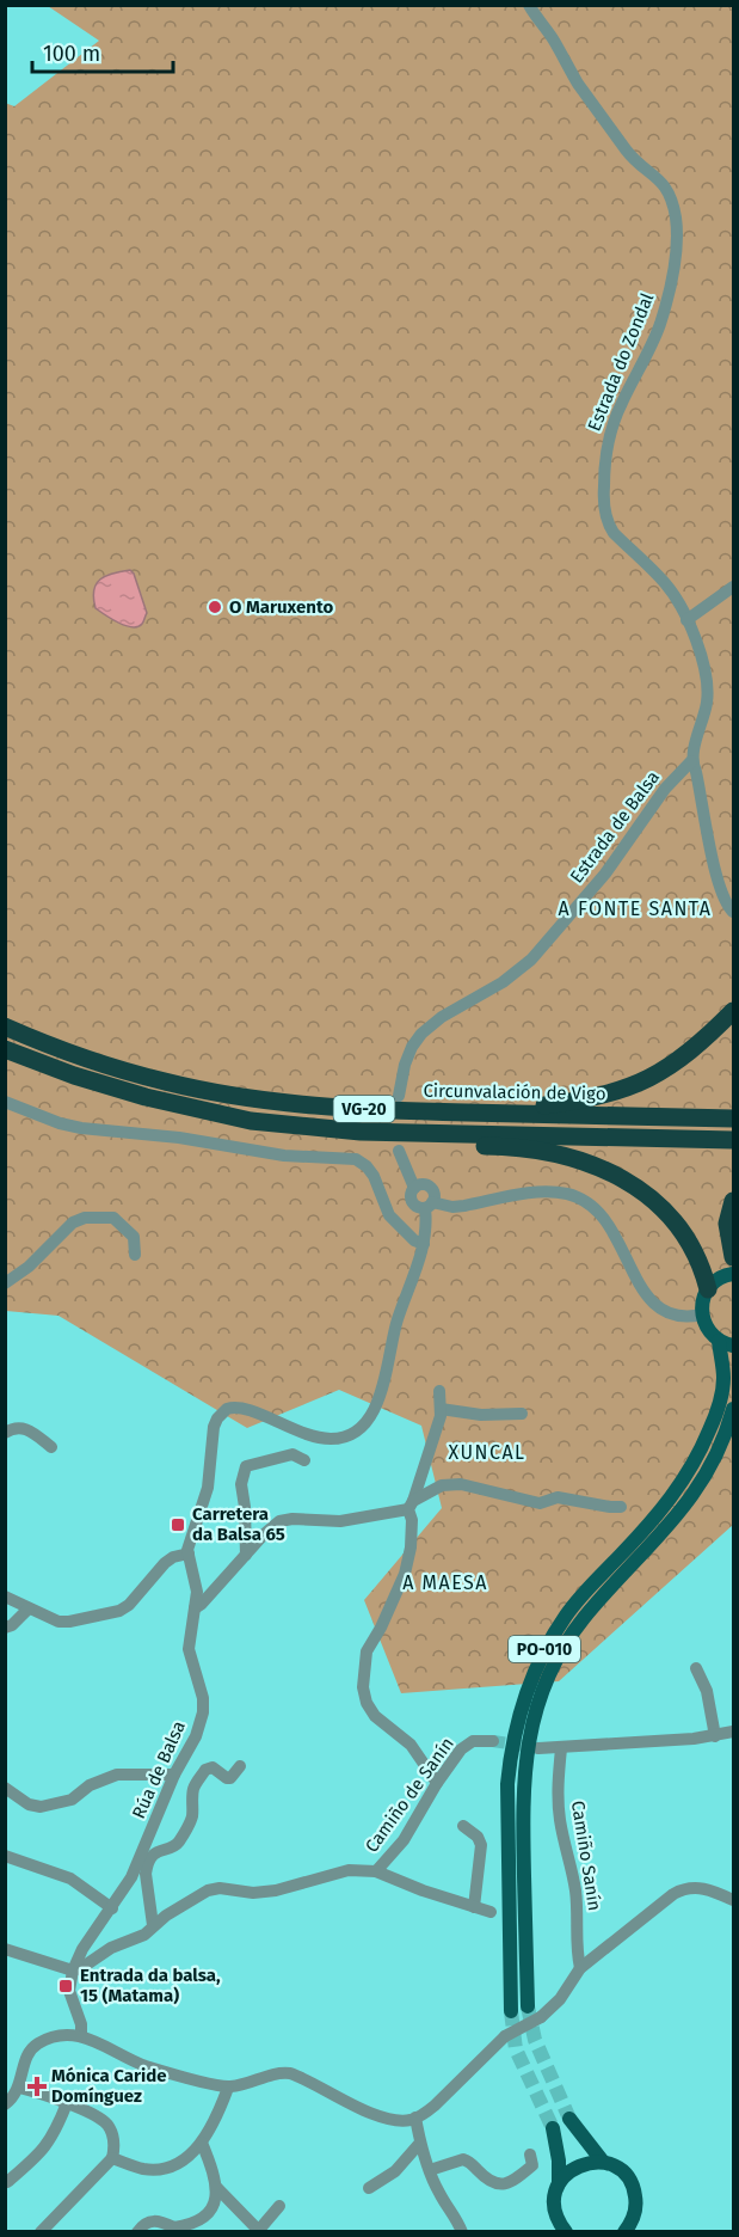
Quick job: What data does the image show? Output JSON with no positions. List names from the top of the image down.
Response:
{
  "streets": {
    "highway": ["Circunvalación de Vigo", "VG-20"],
    "main road": ["PO-010"],
    "street": [
      "Estrada do Zondal",
      "Estrada de Balsa",
      "Rúa de Balsa",
      "Camiño de Sanín",
      "Camiño Sanín"
    ]
  },
  "crossings": [
    ["Estrada do Zondal", "Estrada de Balsa"]
  ],
  "districts": ["A FONTE SANTA", "XUNCAL", "A MAESA"],
  "places": {
    "other": ["O Maruxento"],
    "transit": ["Carretera da Balsa 65", "Entrada da balsa, 15 (Matama)"],
    "health": ["Mónica Caride Domínguez"]
  },
  "scale_bar": "100 m"
}
